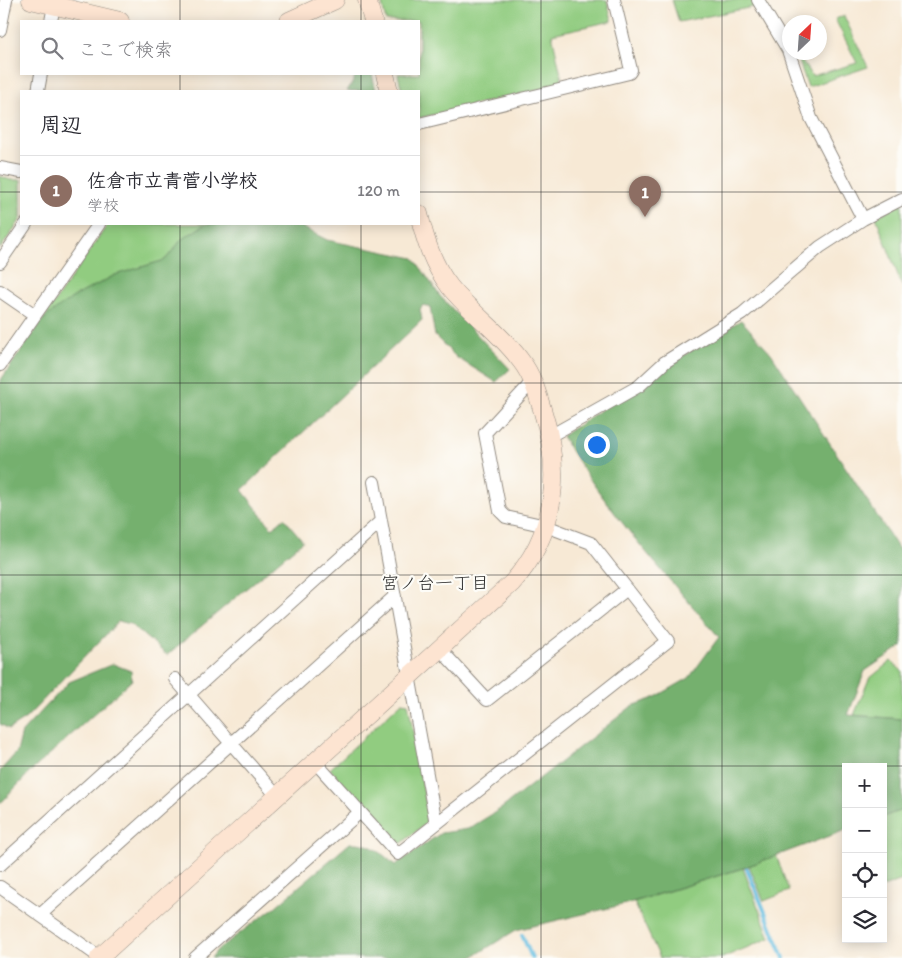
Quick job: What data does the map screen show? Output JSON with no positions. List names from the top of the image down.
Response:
{
  "districts": ["宮ノ台一丁目"],
  "north": "top right",
  "page": {
    "search": "ここで検索",
    "heading": "周辺",
    "list": [
      {
        "mark": "1",
        "name": "佐倉市立青菅小学校",
        "note": "学校",
        "value": "120 m"
      }
    ],
    "pins": "1",
    "map_buttons": ["+", "−"]
  }
}
